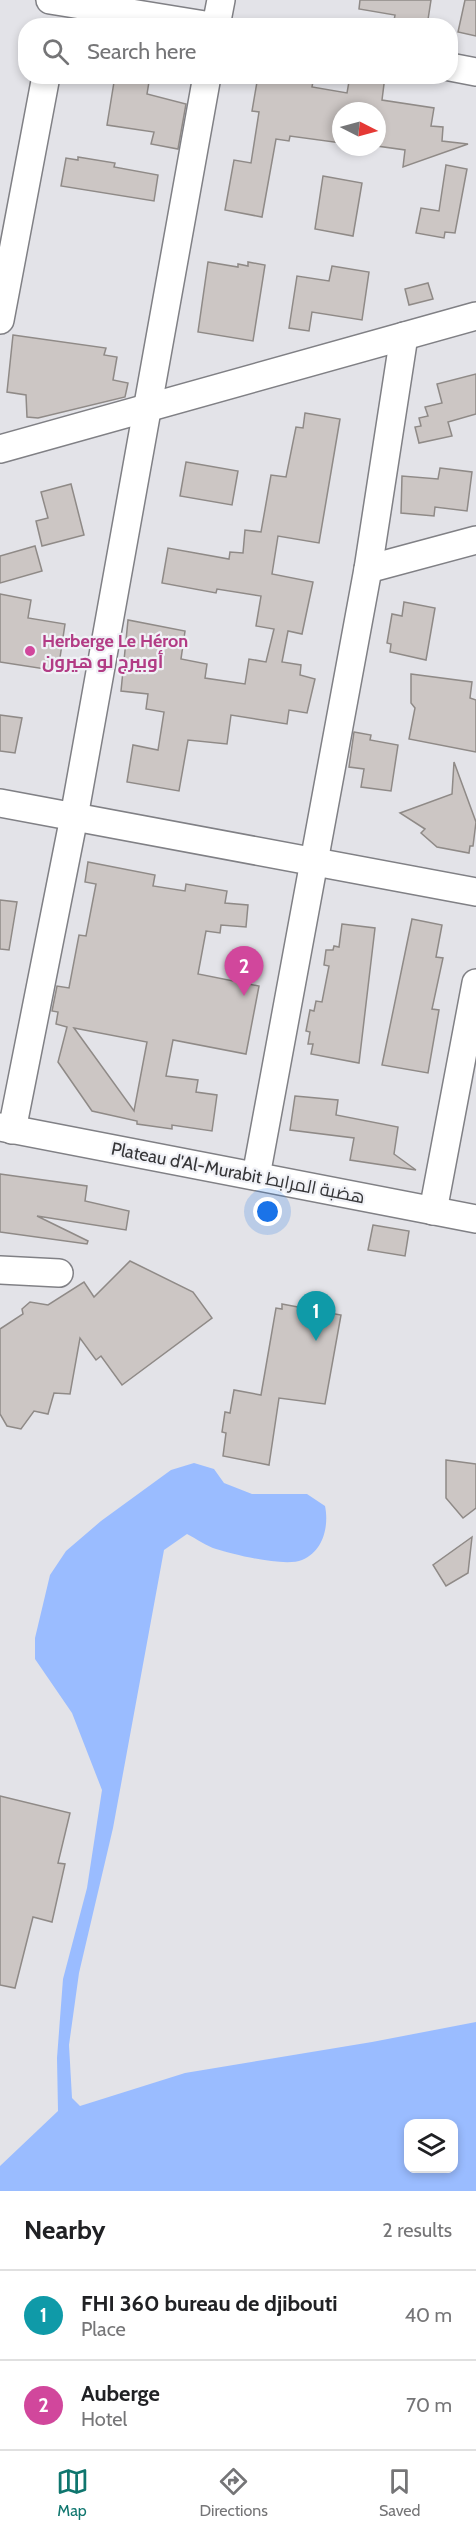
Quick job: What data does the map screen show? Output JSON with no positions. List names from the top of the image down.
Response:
{
  "streets": {
    "street": ["Plateau d'Al-Murabit هضبة المرابط"]
  },
  "places": ["Herberge Le Héron أوبيرج لو هيرون"],
  "north": "right",
  "page": {
    "search": "Search here",
    "pins": ["2", "1"],
    "heading": ["Nearby", "2 results"],
    "list": [
      {
        "mark": "1",
        "name": "FHI 360 bureau de djibouti",
        "note": "Place",
        "value": "40 m"
      },
      {
        "mark": "2",
        "name": "Auberge",
        "note": "Hotel",
        "value": "70 m"
      }
    ],
    "nav": ["Map", "Directions", "Saved"]
  }
}
